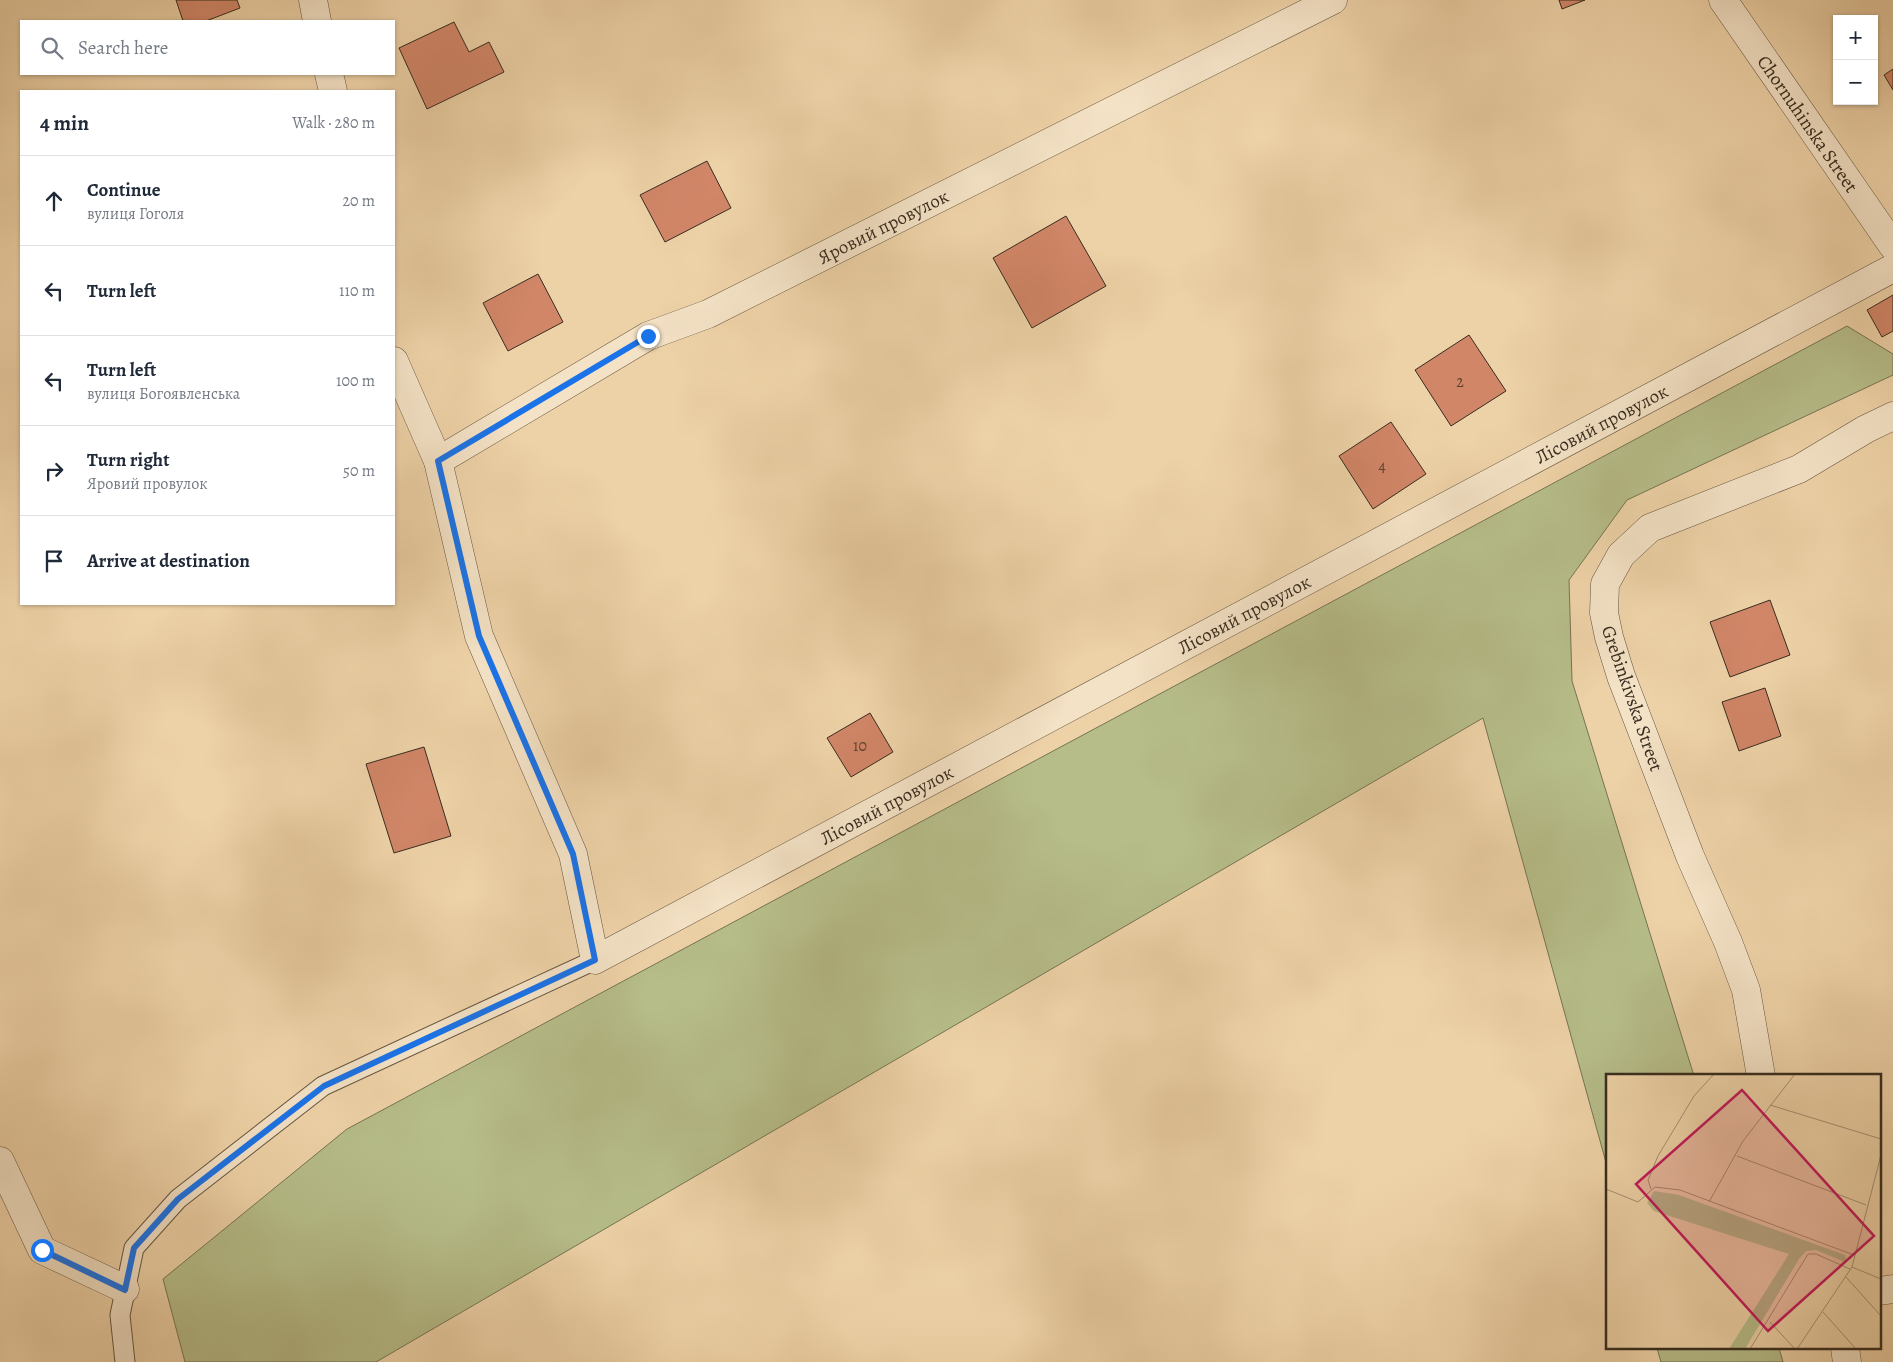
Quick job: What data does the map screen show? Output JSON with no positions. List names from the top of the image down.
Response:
{
  "streets": {
    "street": [
      "Chornuhinska Street",
      "Яровий провулок",
      "Лісовий провулок",
      "Grebinkivska Street"
    ]
  },
  "house_numbers": ["2", "4", "10"],
  "page": {
    "map_buttons": ["+", "−"],
    "search": "Search here",
    "heading": ["4 min", "Walk · 280 m"],
    "list": [
      ["Continue", "вулиця Гоголя", "20 m"],
      ["Turn left", "110 m"],
      ["Turn left", "вулиця Богоявленська", "100 m"],
      ["Turn right", "Яровий провулок", "50 m"],
      "Arrive at destination"
    ]
  }
}
